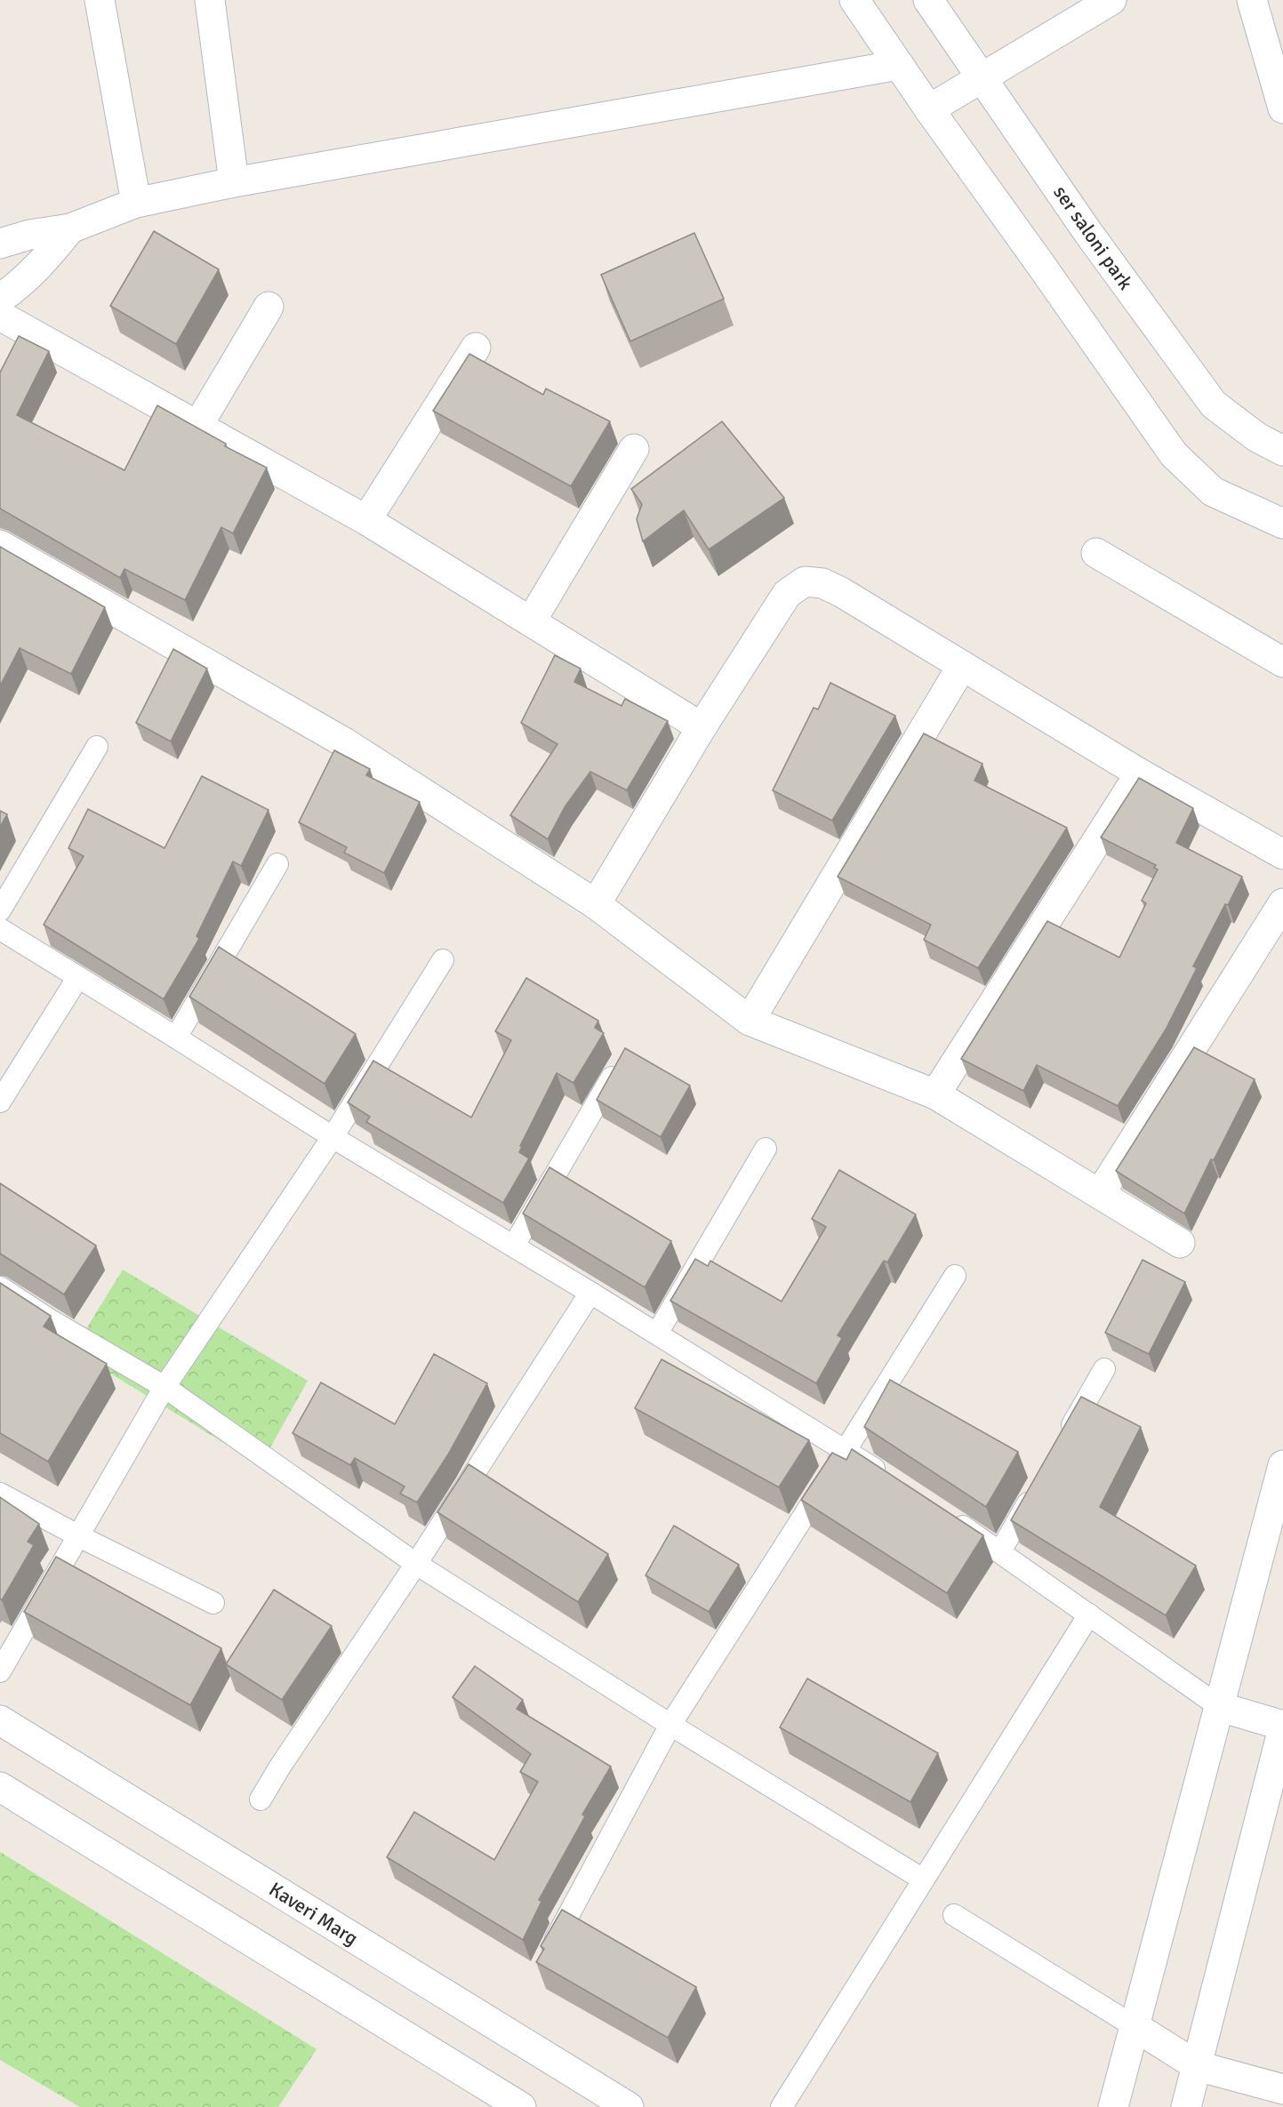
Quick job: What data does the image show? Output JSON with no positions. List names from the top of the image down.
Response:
{
  "streets": {
    "street": ["ser saloni park", "Kaveri Marg"]
  }
}
